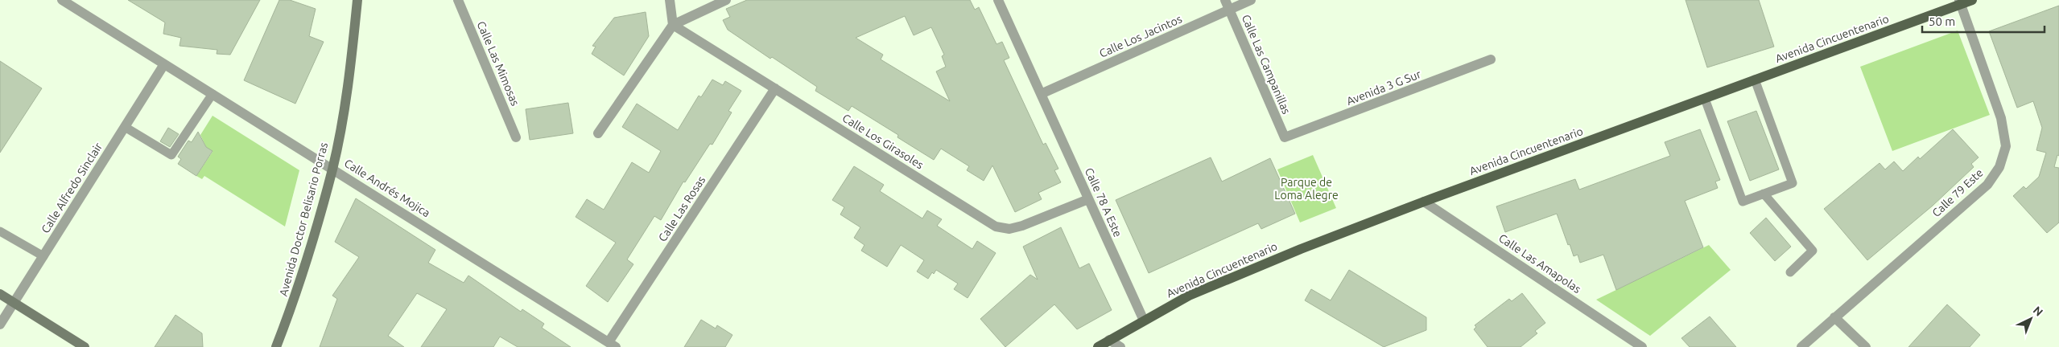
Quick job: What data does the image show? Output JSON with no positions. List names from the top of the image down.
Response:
{
  "streets": {
    "main road": ["Avenida Cincuentenario"],
    "street": [
      "Calle Los Jacintos",
      "Calle Las Mimosas",
      "Calle Las Campanillas",
      "Avenida 3 G Sur",
      "Calle Los Girasoles",
      "Calle Alfredo Sinclair",
      "Calle Andrés Mojica",
      "Calle 79 Este",
      "Calle 78 A Este",
      "Calle Las Rosas",
      "Avenida Doctor Belisario Porras",
      "Calle Las Amapolas"
    ]
  },
  "crossings": [
    ["Calle Los Jacintos", "Calle Las Campanillas"],
    ["Calle Los Jacintos", "Calle 78 A Este"],
    ["Avenida Cincuentenario", "Calle 79 Este"],
    ["Avenida Cincuentenario", "Calle 78 A Este"],
    ["Avenida Cincuentenario", "Calle Las Amapolas"],
    ["Calle Las Campanillas", "Avenida 3 G Sur"],
    ["Calle Los Girasoles", "Calle 78 A Este"],
    ["Calle Los Girasoles", "Calle Las Rosas"],
    ["Calle Alfredo Sinclair", "Calle Andrés Mojica"],
    ["Calle Andrés Mojica", "Calle Las Rosas"],
    ["Calle Andrés Mojica", "Avenida Doctor Belisario Porras"]
  ],
  "parks": ["Parque de Loma Alegre"],
  "scale_bar": "50 m",
  "north": "top right"
}
